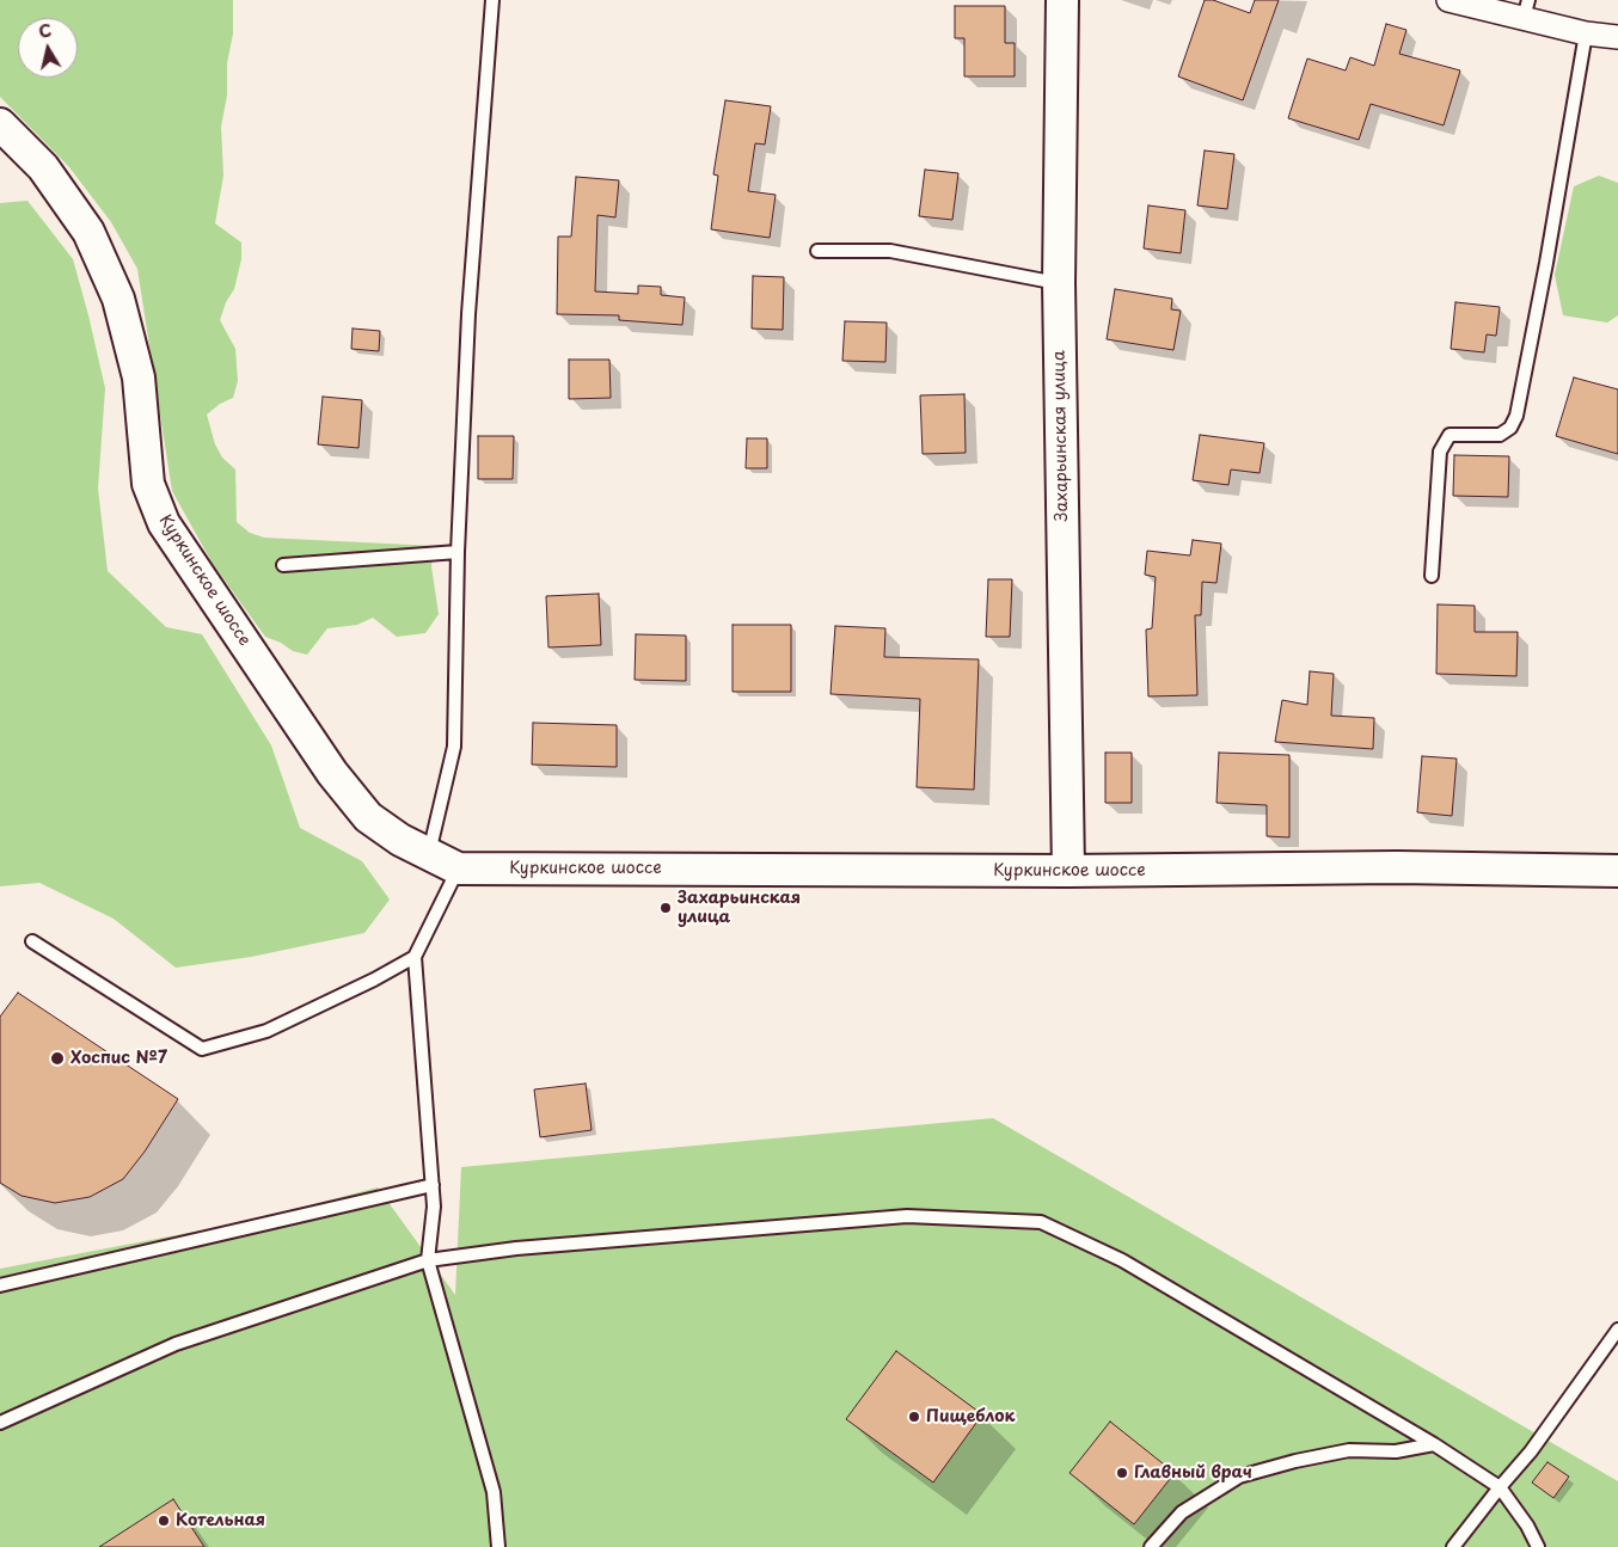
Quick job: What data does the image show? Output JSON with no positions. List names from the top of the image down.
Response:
{
  "streets": {
    "main road": ["Захарьинская улица", "Куркинское шоссе"]
  },
  "crossings": [
    ["Захарьинская улица", "Куркинское шоссе"]
  ],
  "places": [
    "Захарьинская улица",
    "Хоспис №7",
    "Пищеблок",
    "Главный врач",
    "Котельная"
  ],
  "north": "top"
}
